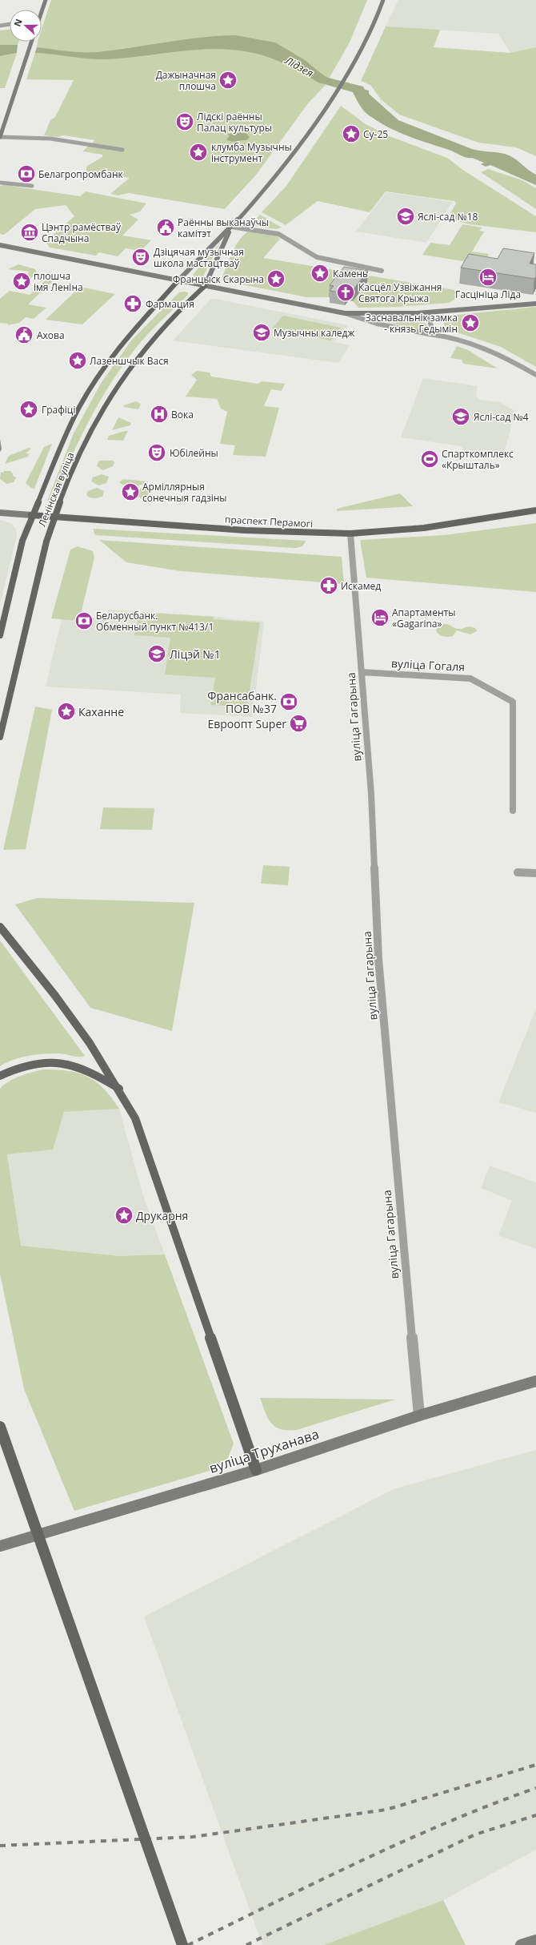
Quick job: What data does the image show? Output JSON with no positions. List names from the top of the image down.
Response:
{
  "streets": {
    "main road": ["Ленінская вуліца", "праспект Перамогі", "вуліца Труханава"],
    "street": ["вуліца Гогаля", "вуліца Гагарына"]
  },
  "crossings": [
    ["Ленінская вуліца", "праспект Перамогі"],
    ["праспект Перамогі", "вуліца Гагарына"],
    ["вуліца Гогаля", "вуліца Гагарына"],
    ["вуліца Гагарына", "вуліца Труханава"]
  ],
  "water": ["Лідзея"],
  "places": {
    "place": [
      "Дажыначная плошча",
      "Су-25",
      "клумба Музычны інструмент",
      "Камень",
      "Францыск Скарына",
      "плошча імя Леніна",
      "Заснавальнік замка - князь Гедымін",
      "Лазеншчык Вася",
      "Графіці",
      "Арміллярныя сонечныя гадзіны",
      "Каханне",
      "Друкарня"
    ],
    "theatre": ["Лідскі раённы Палац культуры", "Дзіцячая музычная школа мастацтваў", "Юбілейны"],
    "bank": ["Белагропромбанк", "Беларусбанк. Обменный пункт №413/1", "Франсабанк. ПОВ №37"],
    "school or university": [
      "Яслі-сад №18",
      "Музычны каледж",
      "Яслі-сад №4",
      "Ліцэй №1"
    ],
    "public building": ["Раённы выканаўчы камітэт", "Ахова"],
    "museum": ["Цэнтр рамёстваў Спадчына"],
    "hotel": ["Гасцініца Ліда", "Апартаменты «Gagarina»"],
    "church": ["Касцёл Узвіжання Святога Крыжа"],
    "pharmacy": ["Фармация", "Искамед"],
    "hospital": ["Вока"],
    "sports": ["Спарткомплекс «Крышталь»"],
    "supermarket": ["Евроопт Super"]
  },
  "north": "left"
}
